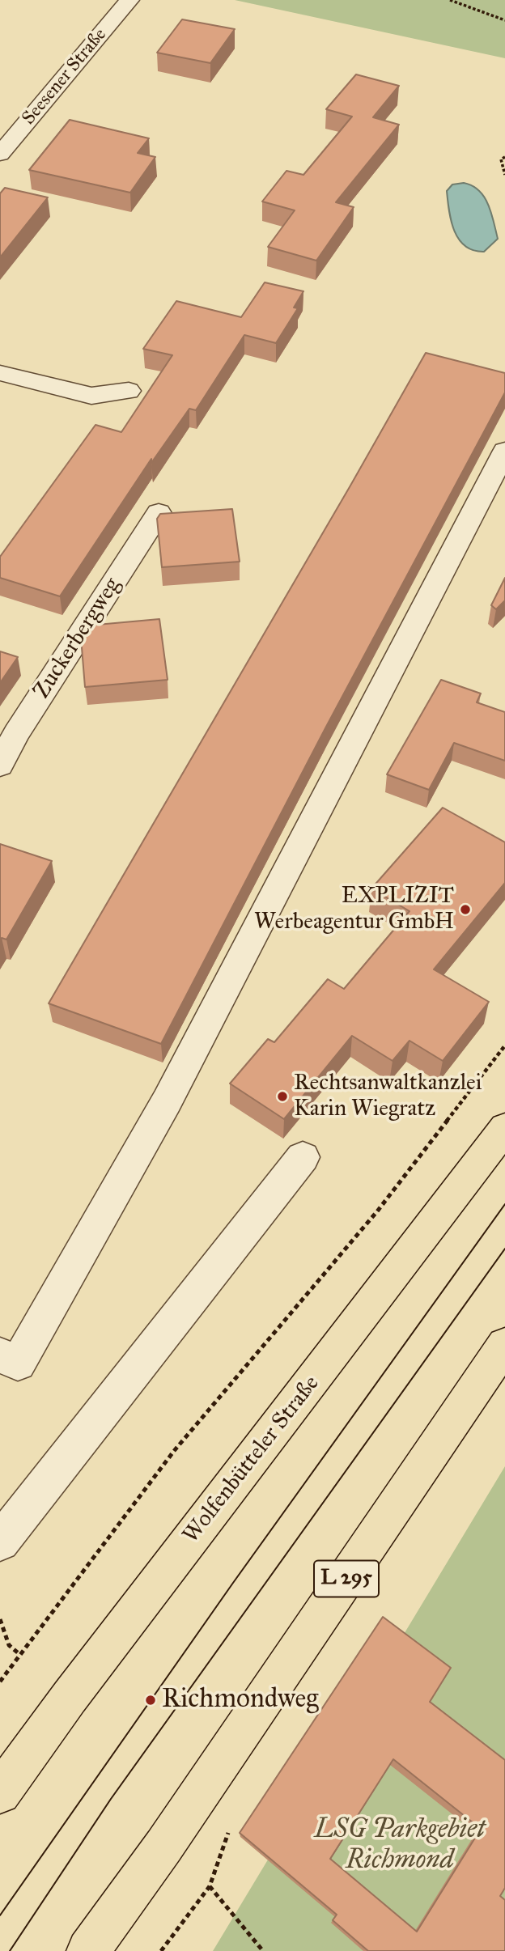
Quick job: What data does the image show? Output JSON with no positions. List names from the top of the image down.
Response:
{
  "streets": {
    "main road": ["Wolfenbütteler Straße", "L 295"],
    "street": ["Seesener Straße", "Zuckerbergweg"]
  },
  "parks": ["LSG Parkgebiet Richmond"],
  "places": ["EXPLIZIT Werbeagentur GmbH", "Rechtsanwaltkanzlei Karin Wiegratz", "Richmondweg"]
}
